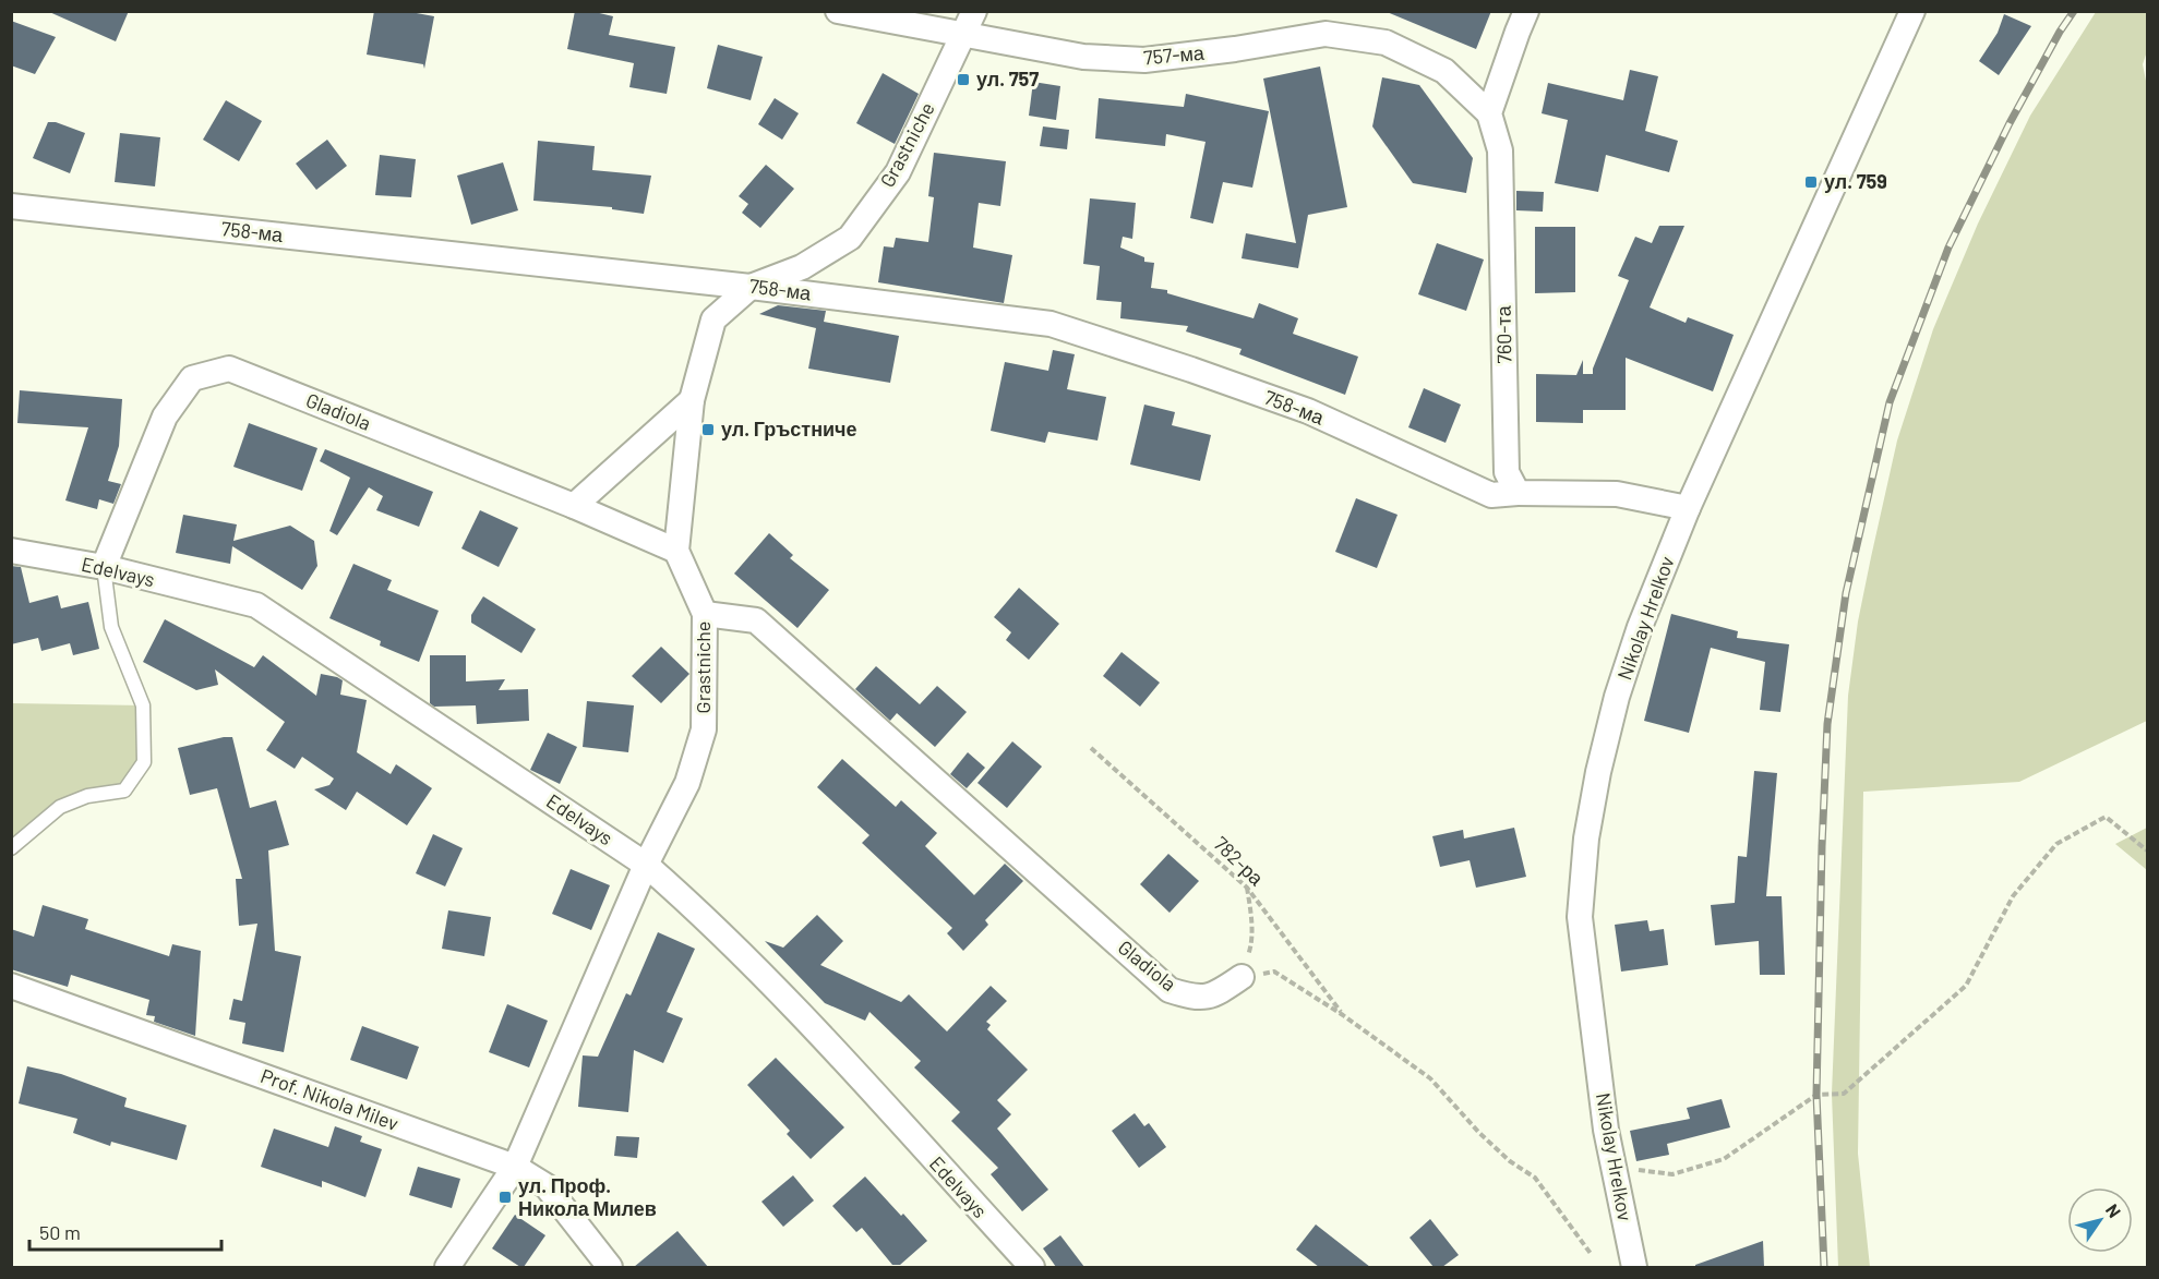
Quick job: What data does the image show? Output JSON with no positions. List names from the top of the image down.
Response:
{
  "streets": {
    "street": [
      "757-ма",
      "Grastniche",
      "758-ма",
      "760-та",
      "Gladiola",
      "Edelvays",
      "Nikolay Hrelkov",
      "Prof. Nikola Milev"
    ],
    "path": ["782-ра"]
  },
  "crossings": [
    ["757-ма", "Grastniche"],
    ["757-ма", "760-та"],
    ["Grastniche", "758-ма"],
    ["Grastniche", "Gladiola"],
    ["Grastniche", "Edelvays"],
    ["Grastniche", "Prof. Nikola Milev"],
    ["758-ма", "760-та"],
    ["Gladiola", "Edelvays"]
  ],
  "places": {
    "transit": [
      "ул. 757",
      "ул. 759",
      "ул. Гръстниче",
      "ул. Проф. Никола Милев"
    ]
  },
  "scale_bar": "50 m",
  "north": "top right"
}
